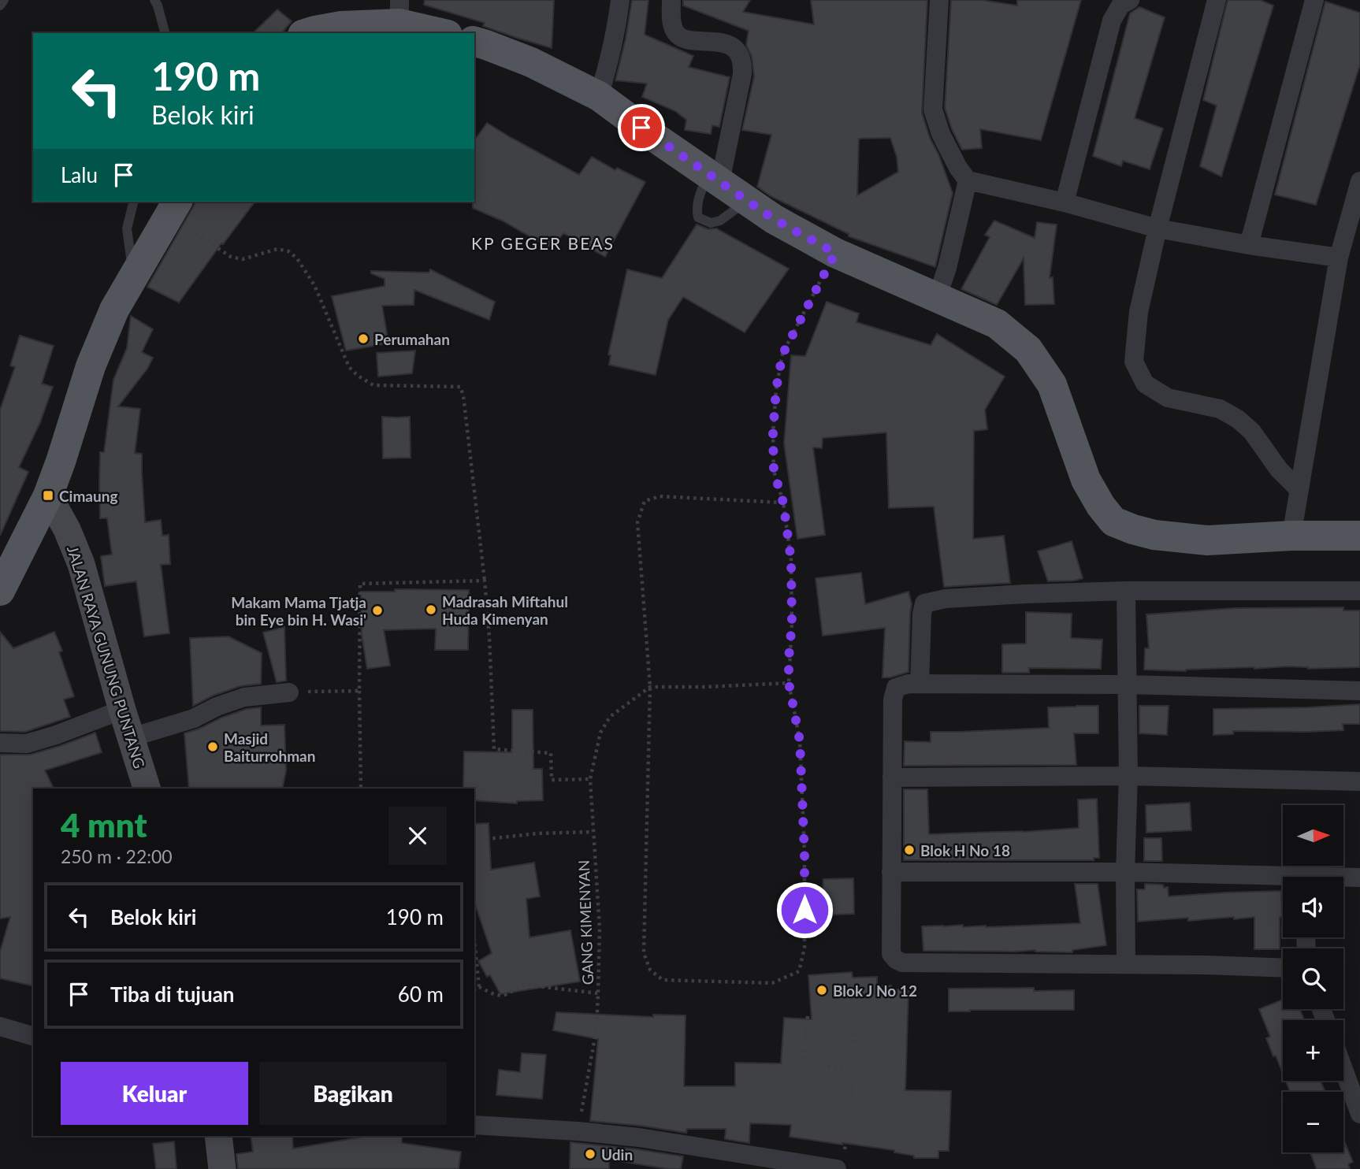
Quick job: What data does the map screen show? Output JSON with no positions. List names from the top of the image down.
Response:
{
  "streets": {
    "street": ["JALAN RAYA GUNUNG PUNTANG"],
    "path": ["GANG KIMENYAN"]
  },
  "districts": ["KP GEGER BEAS"],
  "places": {
    "other": [
      "Perumahan",
      "Madrasah Miftahul Huda Kimenyan",
      "Makam Mama Tjatja bin Eye bin H. Wasi'",
      "Masjid Baiturrohman",
      "Blok H No 18",
      "Blok J No 12",
      "Udin"
    ],
    "transit": ["Cimaung"]
  },
  "north": "right",
  "page": {
    "turn": ["190 m", "Belok kiri"],
    "then": "Lalu",
    "heading": ["4 mnt", "250 m · 22:00"],
    "map_buttons": ["+", "−"],
    "list": [
      {
        "name": "Belok kiri",
        "value": "190 m"
      },
      {
        "name": "Tiba di tujuan",
        "value": "60 m"
      }
    ],
    "buttons": ["Keluar", "Bagikan"]
  }
}
